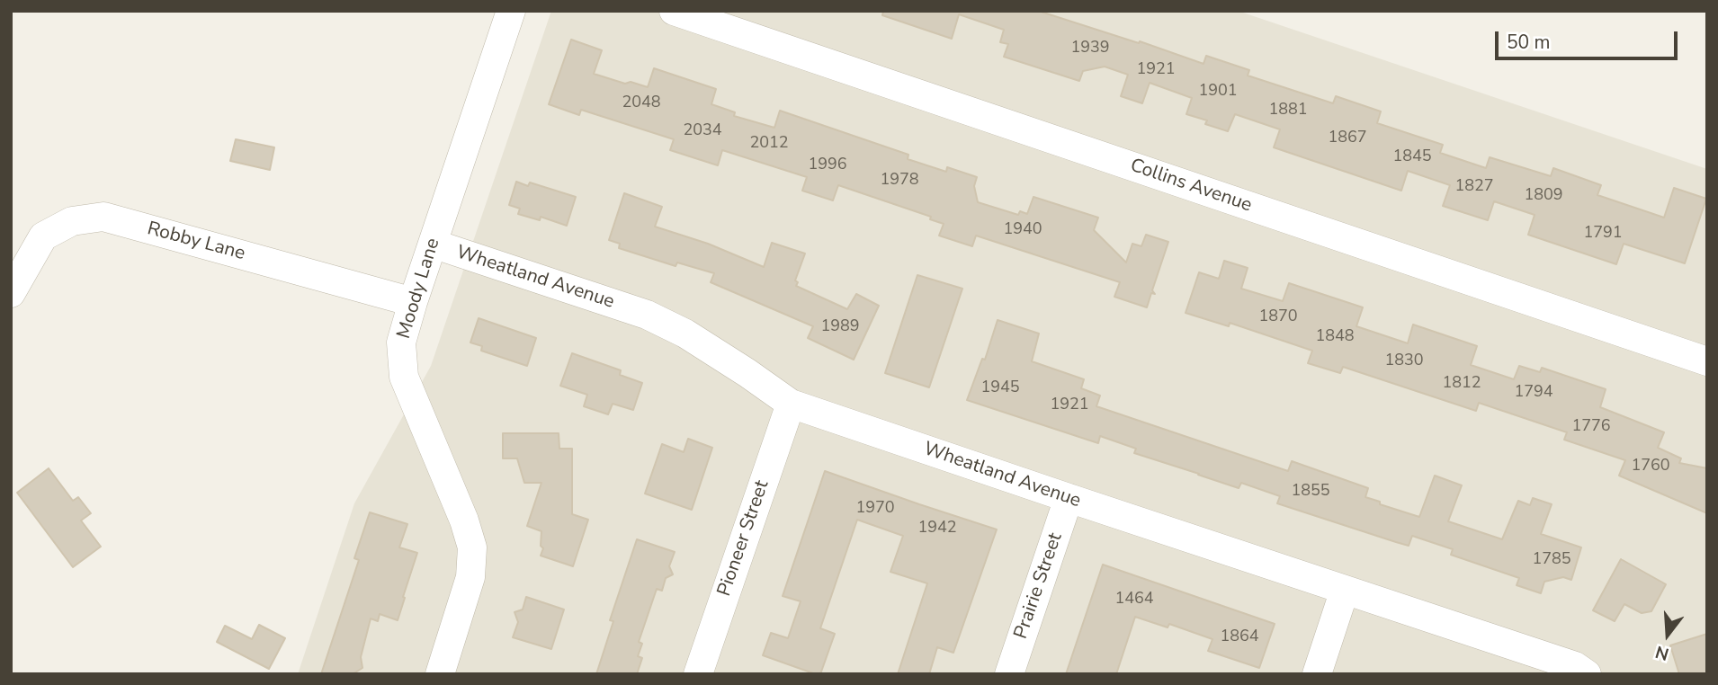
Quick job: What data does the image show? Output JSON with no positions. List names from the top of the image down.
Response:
{
  "streets": {
    "street": [
      "Collins Avenue",
      "Robby Lane",
      "Wheatland Avenue",
      "Moody Lane",
      "Pioneer Street",
      "Prairie Street"
    ]
  },
  "crossings": [
    ["Robby Lane", "Moody Lane"],
    ["Wheatland Avenue", "Moody Lane"],
    ["Wheatland Avenue", "Pioneer Street"],
    ["Wheatland Avenue", "Prairie Street"]
  ],
  "house_numbers": [
    "1939",
    "1921",
    "1901",
    "2048",
    "1881",
    "2034",
    "1867",
    "2012",
    "1845",
    "1996",
    "1978",
    "1827",
    "1809",
    "1940",
    "1791",
    "1870",
    "1989",
    "1848",
    "1830",
    "1812",
    "1945",
    "1794",
    "1921",
    "1776",
    "1760",
    "1855",
    "1970",
    "1942",
    "1785",
    "1464",
    "1864"
  ],
  "scale_bar": "50 m",
  "north": "bottom"
}
